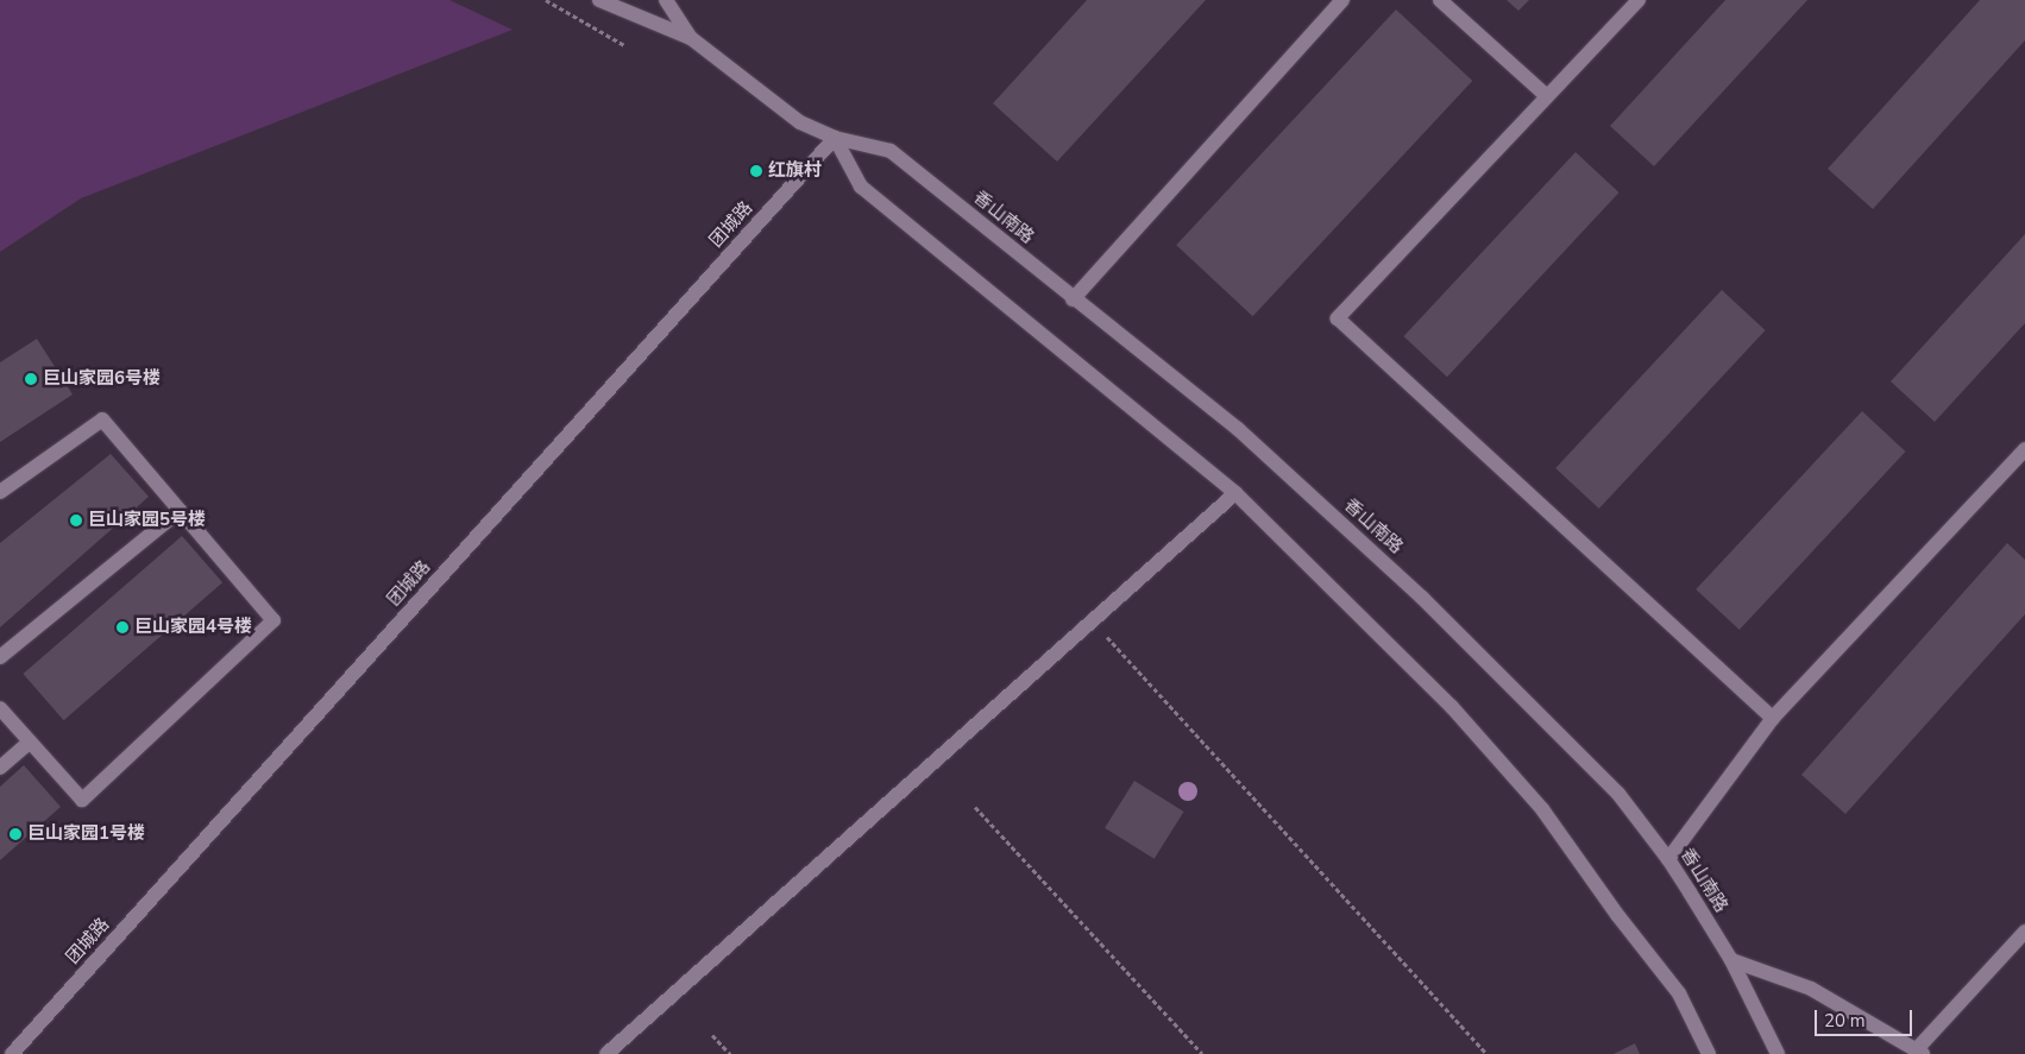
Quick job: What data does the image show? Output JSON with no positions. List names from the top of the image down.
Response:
{
  "streets": {
    "street": ["香山南路", "团城路"]
  },
  "crossings": [
    ["香山南路", "团城路"]
  ],
  "places": [
    "红旗村",
    "巨山家园6号楼",
    "巨山家园5号楼",
    "巨山家园4号楼",
    "巨山家园1号楼"
  ],
  "scale_bar": "20 m"
}
